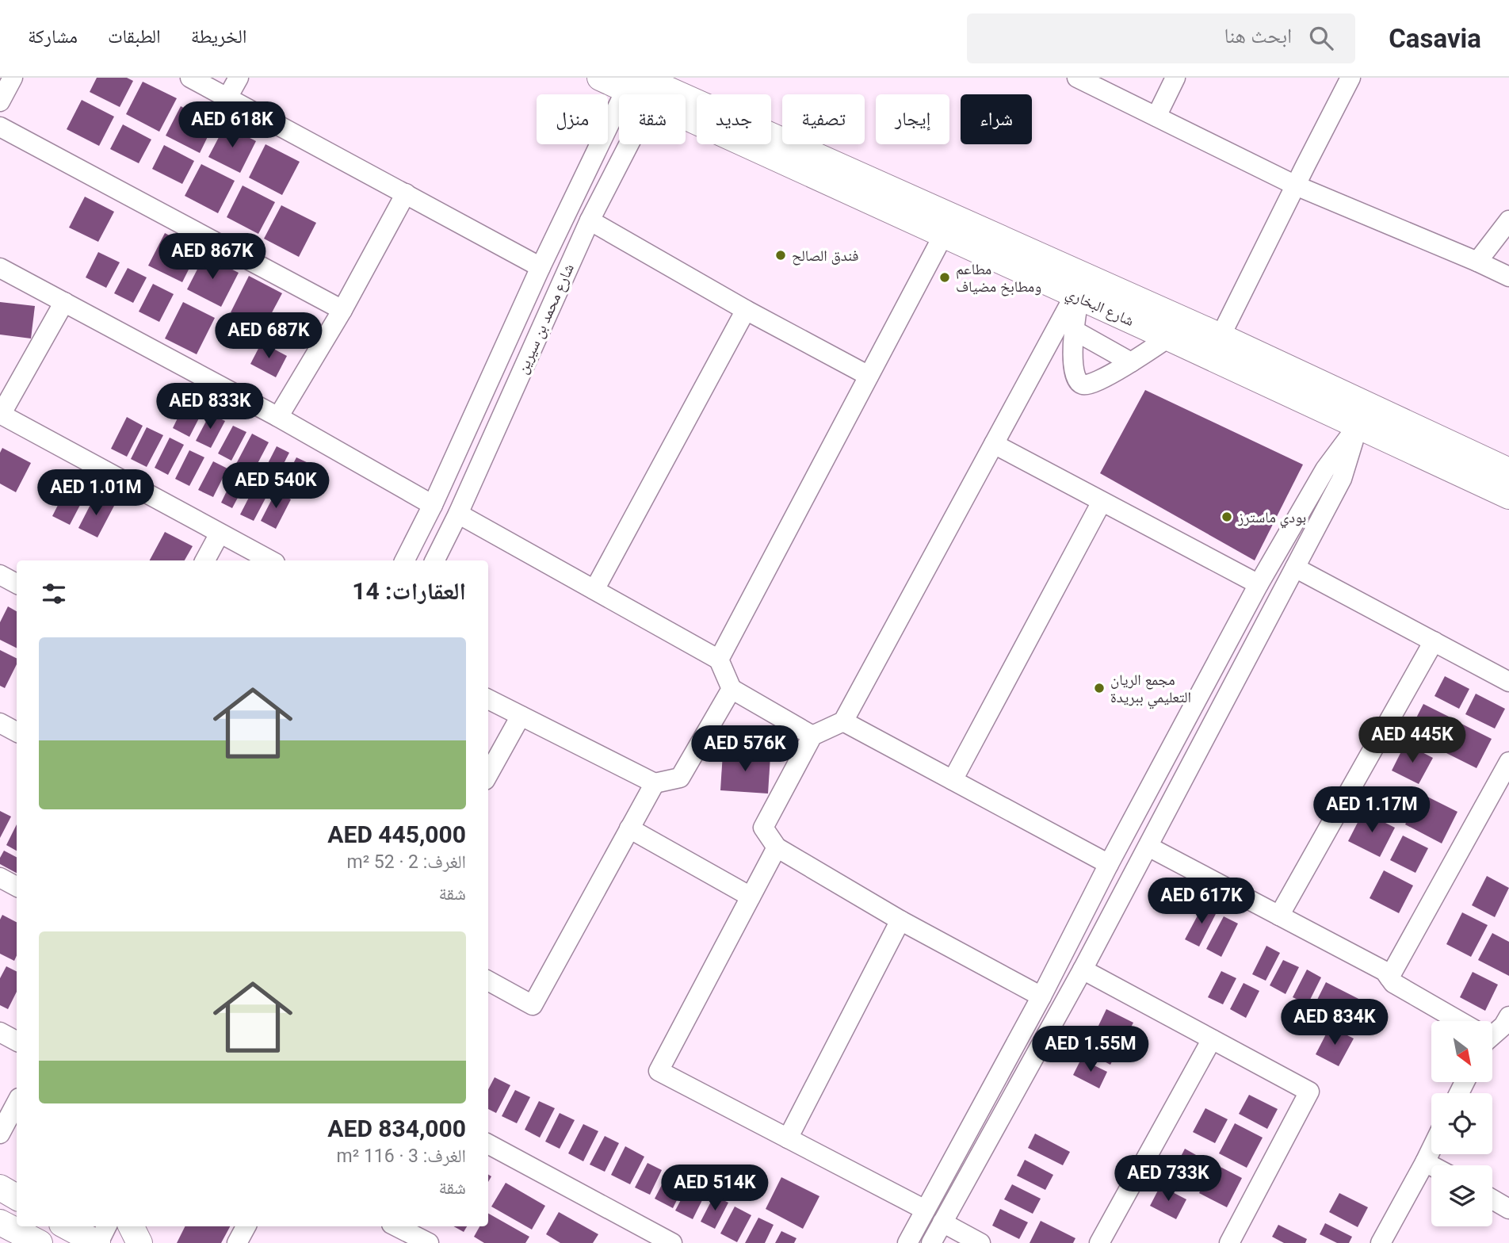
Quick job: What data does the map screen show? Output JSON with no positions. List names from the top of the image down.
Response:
{
  "streets": {
    "main road": ["شارع البخاري"],
    "street": ["شارع محمد بن سيرين"]
  },
  "crossings": [
    ["شارع البخاري", "شارع محمد بن سيرين"]
  ],
  "places": [
    "فندق الصالح",
    "مطاعم ومطابخ مضياف",
    "بودي ماسترز",
    "مجمع الريان التعليمي ببريدة"
  ],
  "north": "bottom right",
  "page": {
    "header": "Casavia",
    "search": "ابحث هنا",
    "nav": ["الخريطة", "الطبقات", "مشاركة"],
    "chip": [
      "شراء",
      "إيجار",
      "تصفية",
      "جديد",
      "شقة",
      "منزل"
    ],
    "price": [
      "AED 618K",
      "AED 867K",
      "AED 687K",
      "AED 833K",
      "AED 540K",
      "AED 1.01M",
      "AED 445K",
      "AED 576K",
      "AED 1.17M",
      "AED 617K",
      "AED 834K",
      "AED 1.55M",
      "AED 733K",
      "AED 514K"
    ],
    "heading": "العقارات: 14",
    "list": [
      {
        "name": "AED 445,000",
        "note": "الغرف: 2 · 52 m² · شقة"
      },
      {
        "name": "AED 834,000",
        "note": "الغرف: 3 · 116 m² · شقة"
      }
    ]
  }
}
